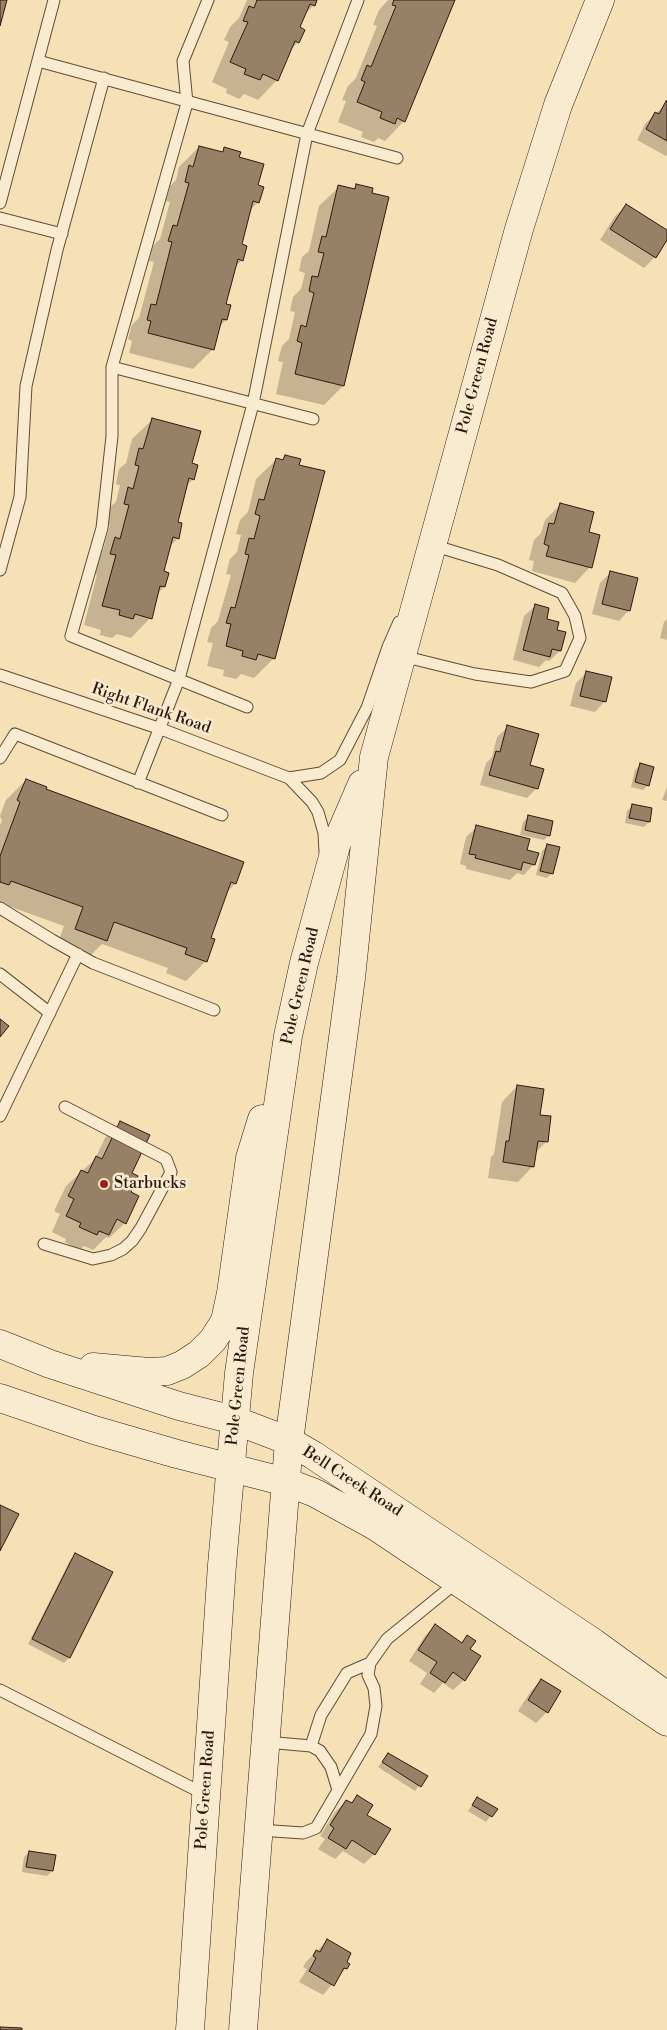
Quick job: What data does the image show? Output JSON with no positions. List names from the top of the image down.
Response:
{
  "streets": {
    "main road": ["Pole Green Road", "Bell Creek Road"],
    "lane": ["Right Flank Road"]
  },
  "crossings": [
    ["Pole Green Road", "Bell Creek Road"]
  ],
  "places": ["Starbucks"]
}
